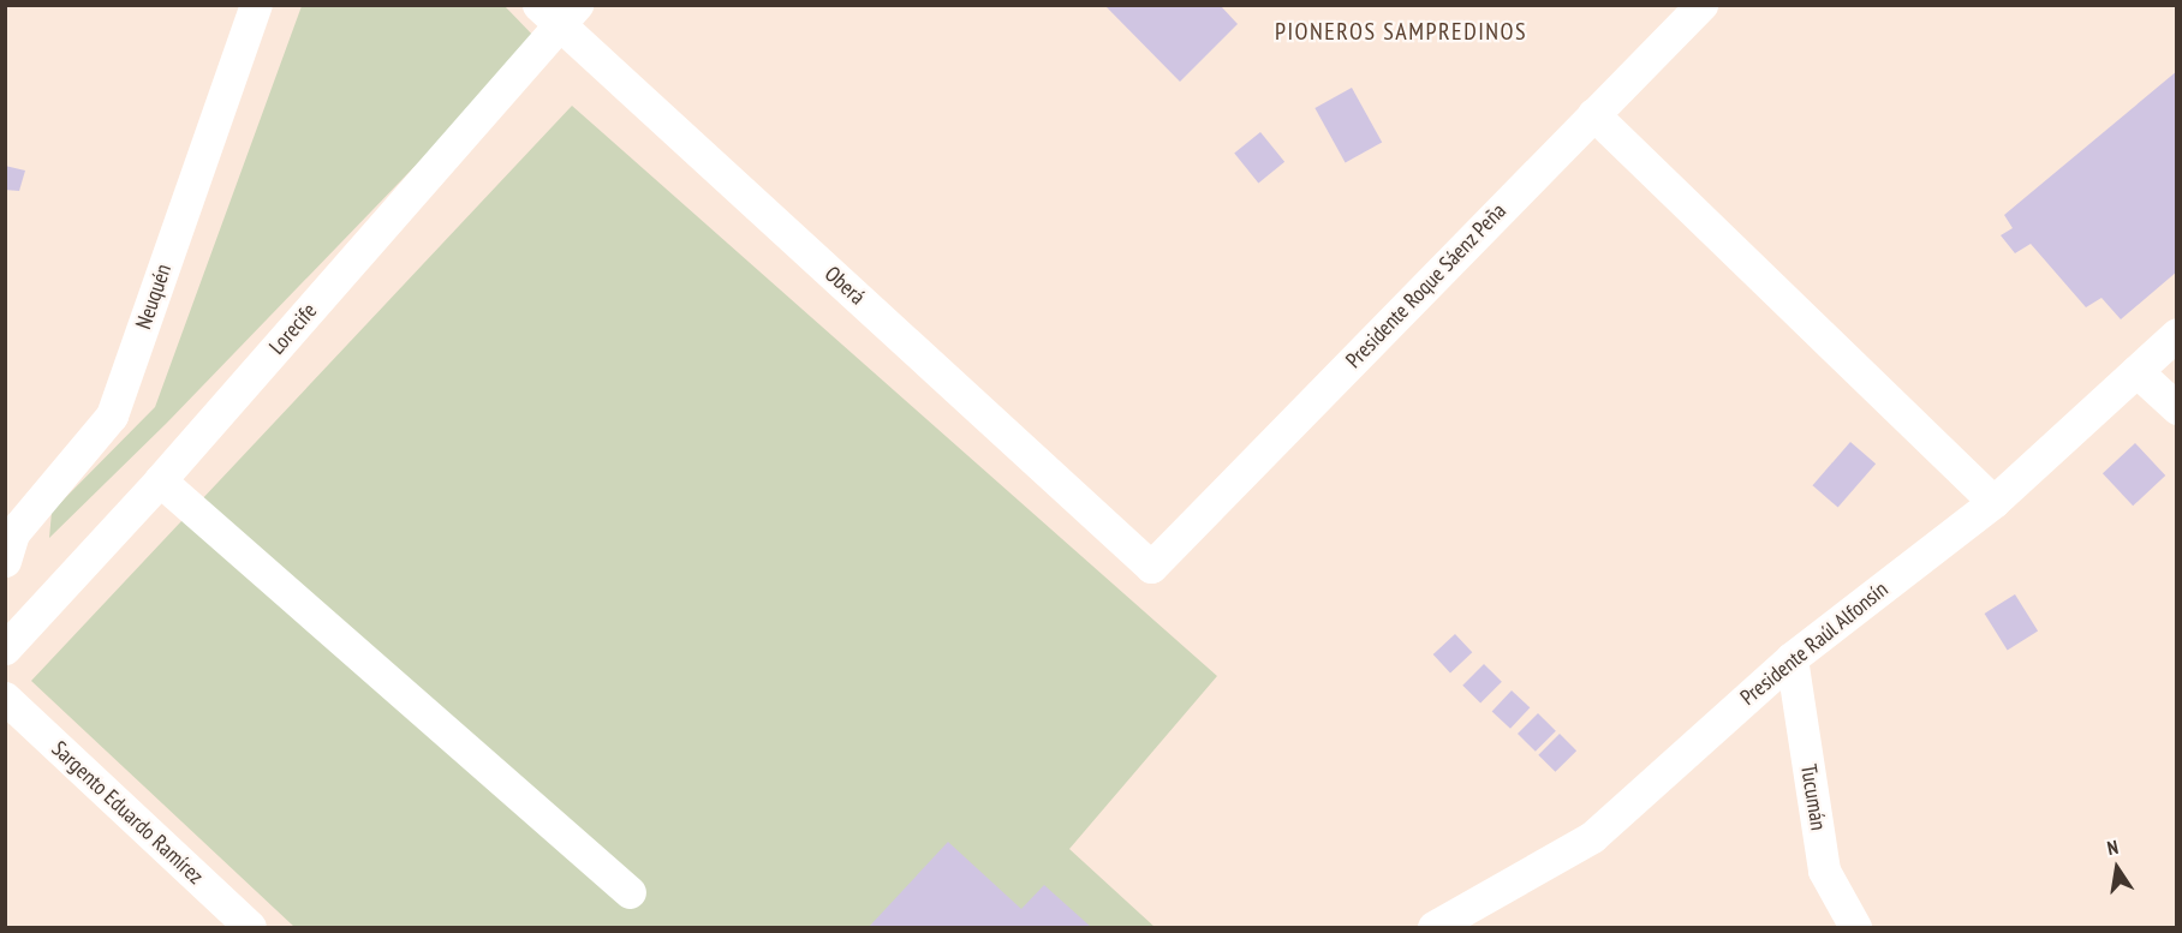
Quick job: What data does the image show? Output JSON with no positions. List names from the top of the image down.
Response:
{
  "streets": {
    "street": [
      "Oberá",
      "Presidente Roque Sáenz Peña",
      "Neuquén",
      "Lorecife",
      "Presidente Raúl Alfonsín",
      "Tucumán",
      "Sargento Eduardo Ramírez"
    ]
  },
  "crossings": [
    ["Oberá", "Presidente Roque Sáenz Peña"],
    ["Oberá", "Lorecife"],
    ["Presidente Raúl Alfonsín", "Tucumán"]
  ],
  "districts": ["PIONEROS SAMPREDINOS"],
  "north": "top"
}
